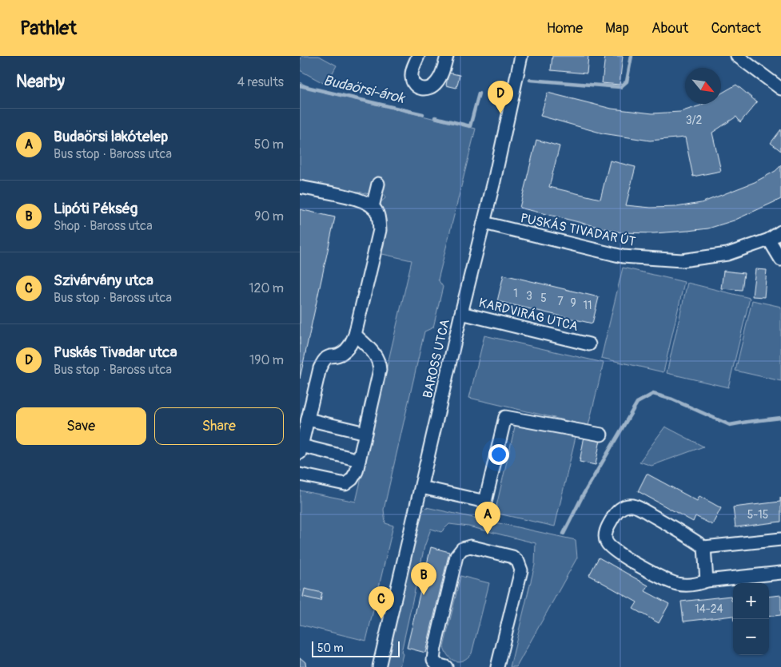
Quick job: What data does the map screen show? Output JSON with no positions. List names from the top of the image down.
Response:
{
  "streets": {
    "street": ["PUSKÁS TIVADAR ÚT", "KARDVIRÁG UTCA", "BAROSS UTCA"]
  },
  "crossings": [
    ["PUSKÁS TIVADAR ÚT", "BAROSS UTCA"],
    ["KARDVIRÁG UTCA", "BAROSS UTCA"]
  ],
  "water": ["Budaörsi-árok"],
  "house_numbers": [
    "3/2",
    "1",
    "3",
    "5",
    "7",
    "9",
    "11",
    "5-15",
    "14-24"
  ],
  "scale_bar": "50 m",
  "north": "bottom right",
  "page": {
    "header": "Pathlet",
    "nav": [
      "Home",
      "Map",
      "About",
      "Contact"
    ],
    "heading": ["Nearby", "4 results"],
    "pins": [
      "D",
      "A",
      "B",
      "C"
    ],
    "list": [
      {
        "mark": "A",
        "name": "Budaörsi lakótelep",
        "note": "Bus stop · Baross utca",
        "value": "50 m"
      },
      {
        "mark": "B",
        "name": "Lipóti Pékség",
        "note": "Shop · Baross utca",
        "value": "90 m"
      },
      {
        "mark": "C",
        "name": "Szivárvány utca",
        "note": "Bus stop · Baross utca",
        "value": "120 m"
      },
      {
        "mark": "D",
        "name": "Puskás Tivadar utca",
        "note": "Bus stop · Baross utca",
        "value": "190 m"
      }
    ],
    "buttons": ["Save", "Share"],
    "map_buttons": ["+", "−"],
    "scale": "50 m"
  }
}
